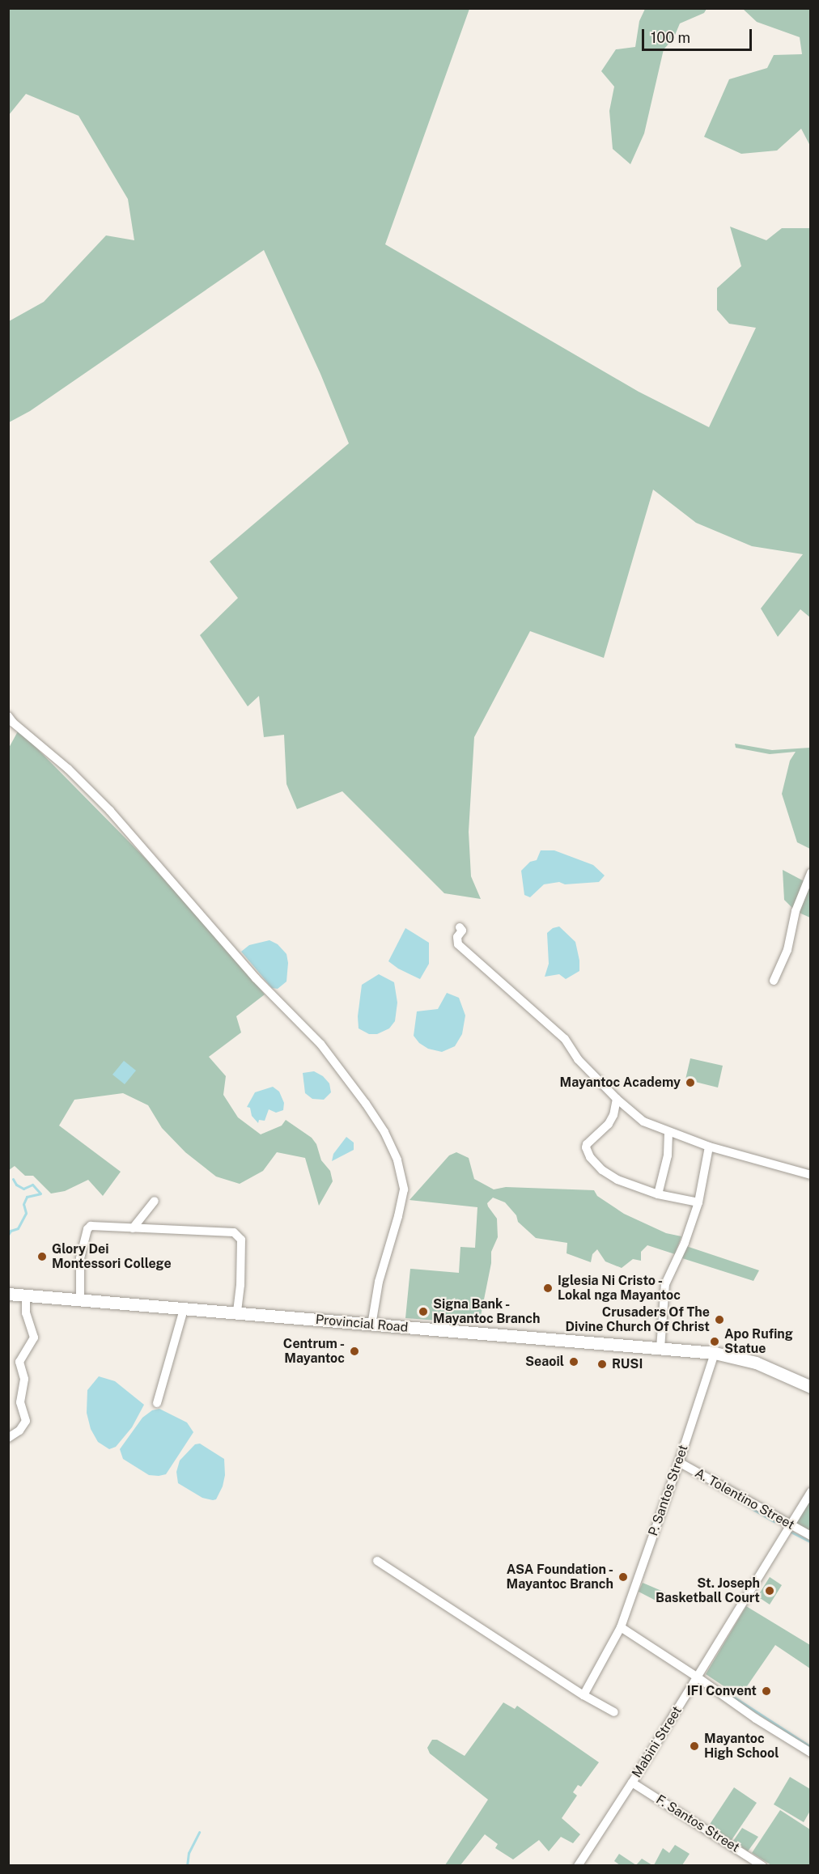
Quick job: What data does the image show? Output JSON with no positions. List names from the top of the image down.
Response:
{
  "streets": {
    "main road": ["Provincial Road"],
    "street": [
      "P. Santos Street",
      "A. Tolentino Street",
      "Mabini Street",
      "F. Santos Street"
    ]
  },
  "crossings": [
    ["Provincial Road", "P. Santos Street"],
    ["P. Santos Street", "A. Tolentino Street"],
    ["A. Tolentino Street", "Mabini Street"],
    ["Mabini Street", "F. Santos Street"]
  ],
  "places": [
    "Mayantoc Academy",
    "Glory Dei Montessori College",
    "Iglesia Ni Cristo - Lokal nga Mayantoc",
    "Signa Bank - Mayantoc Branch",
    "Crusaders Of The Divine Church Of Christ",
    "Apo Rufing Statue",
    "Centrum - Mayantoc",
    "Seaoil",
    "RUSI",
    "ASA Foundation - Mayantoc Branch",
    "St. Joseph Basketball Court",
    "IFI Convent",
    "Mayantoc High School"
  ],
  "scale_bar": "100 m"
}
